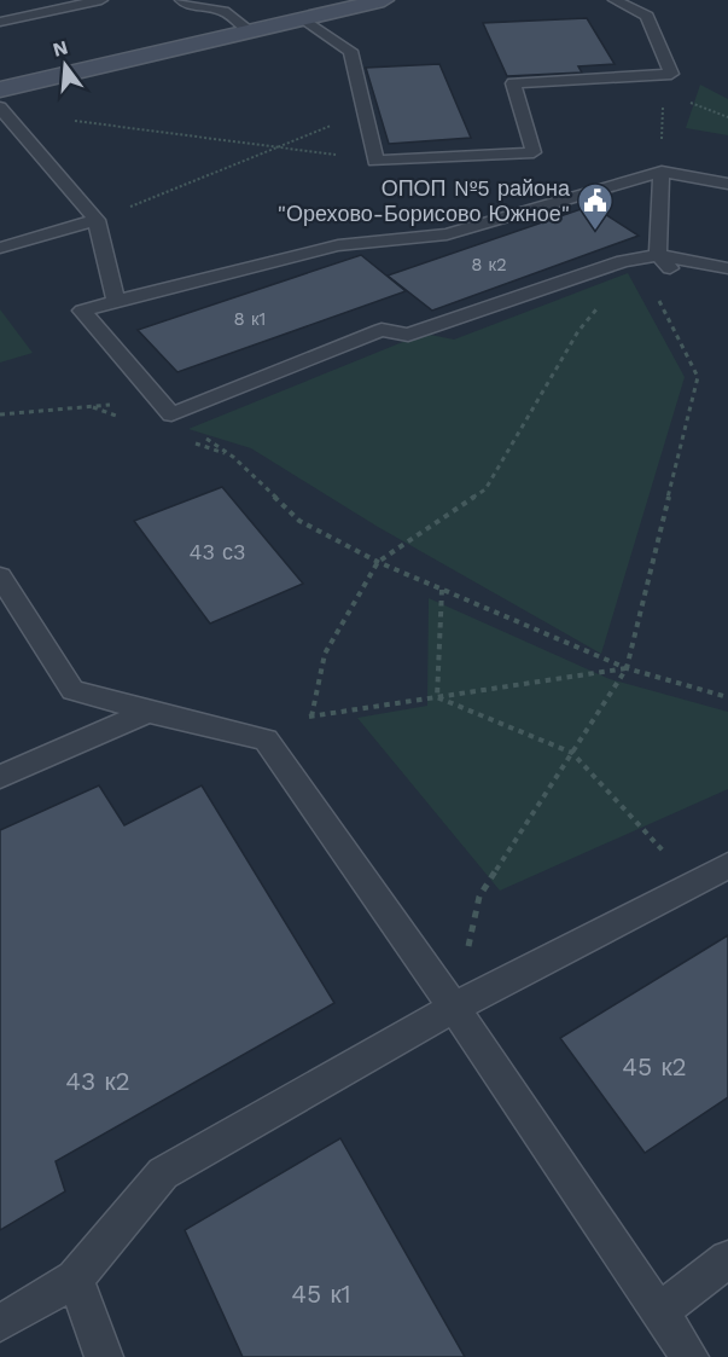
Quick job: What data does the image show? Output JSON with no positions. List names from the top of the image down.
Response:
{
  "places": {
    "public building": ["ОПОП №5 района \"Орехово-Борисово Южное\""]
  },
  "house_numbers": [
    "8 к2",
    "8 к1",
    "43 с3",
    "45 к2",
    "43 к2",
    "45 к1"
  ],
  "north": "top"
}
